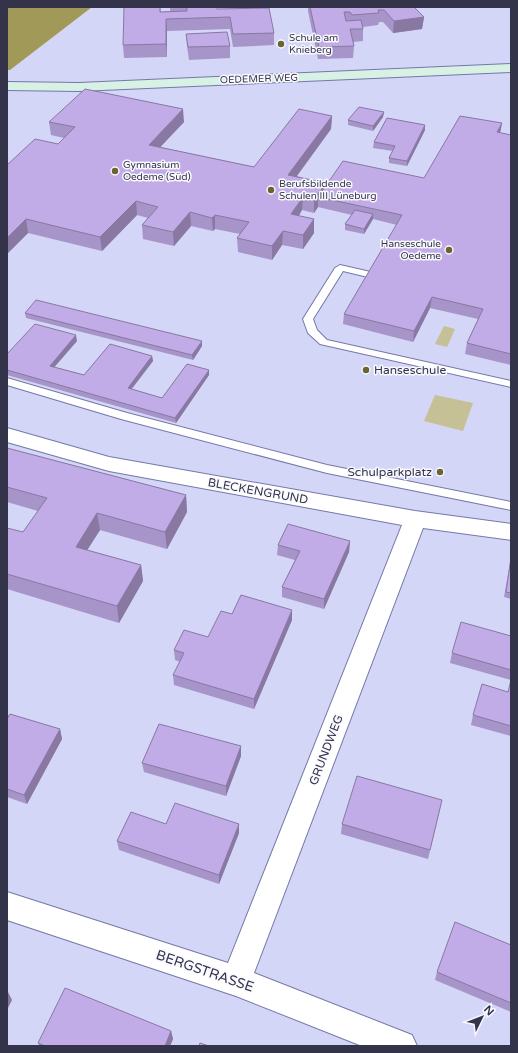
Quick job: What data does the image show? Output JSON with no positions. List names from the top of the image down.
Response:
{
  "streets": {
    "street": [
      "OEDEMER WEG",
      "BLECKENGRUND",
      "GRUNDWEG",
      "BERGSTRASSE"
    ]
  },
  "crossings": [
    ["BLECKENGRUND", "GRUNDWEG"],
    ["GRUNDWEG", "BERGSTRASSE"]
  ],
  "places": [
    "Schule am Knieberg",
    "Gymnasium Oedeme (Süd)",
    "Berufsbildende Schulen III Lüneburg",
    "Hanseschule Oedeme",
    "Hanseschule",
    "Schulparkplatz"
  ],
  "north": "top right"
}
